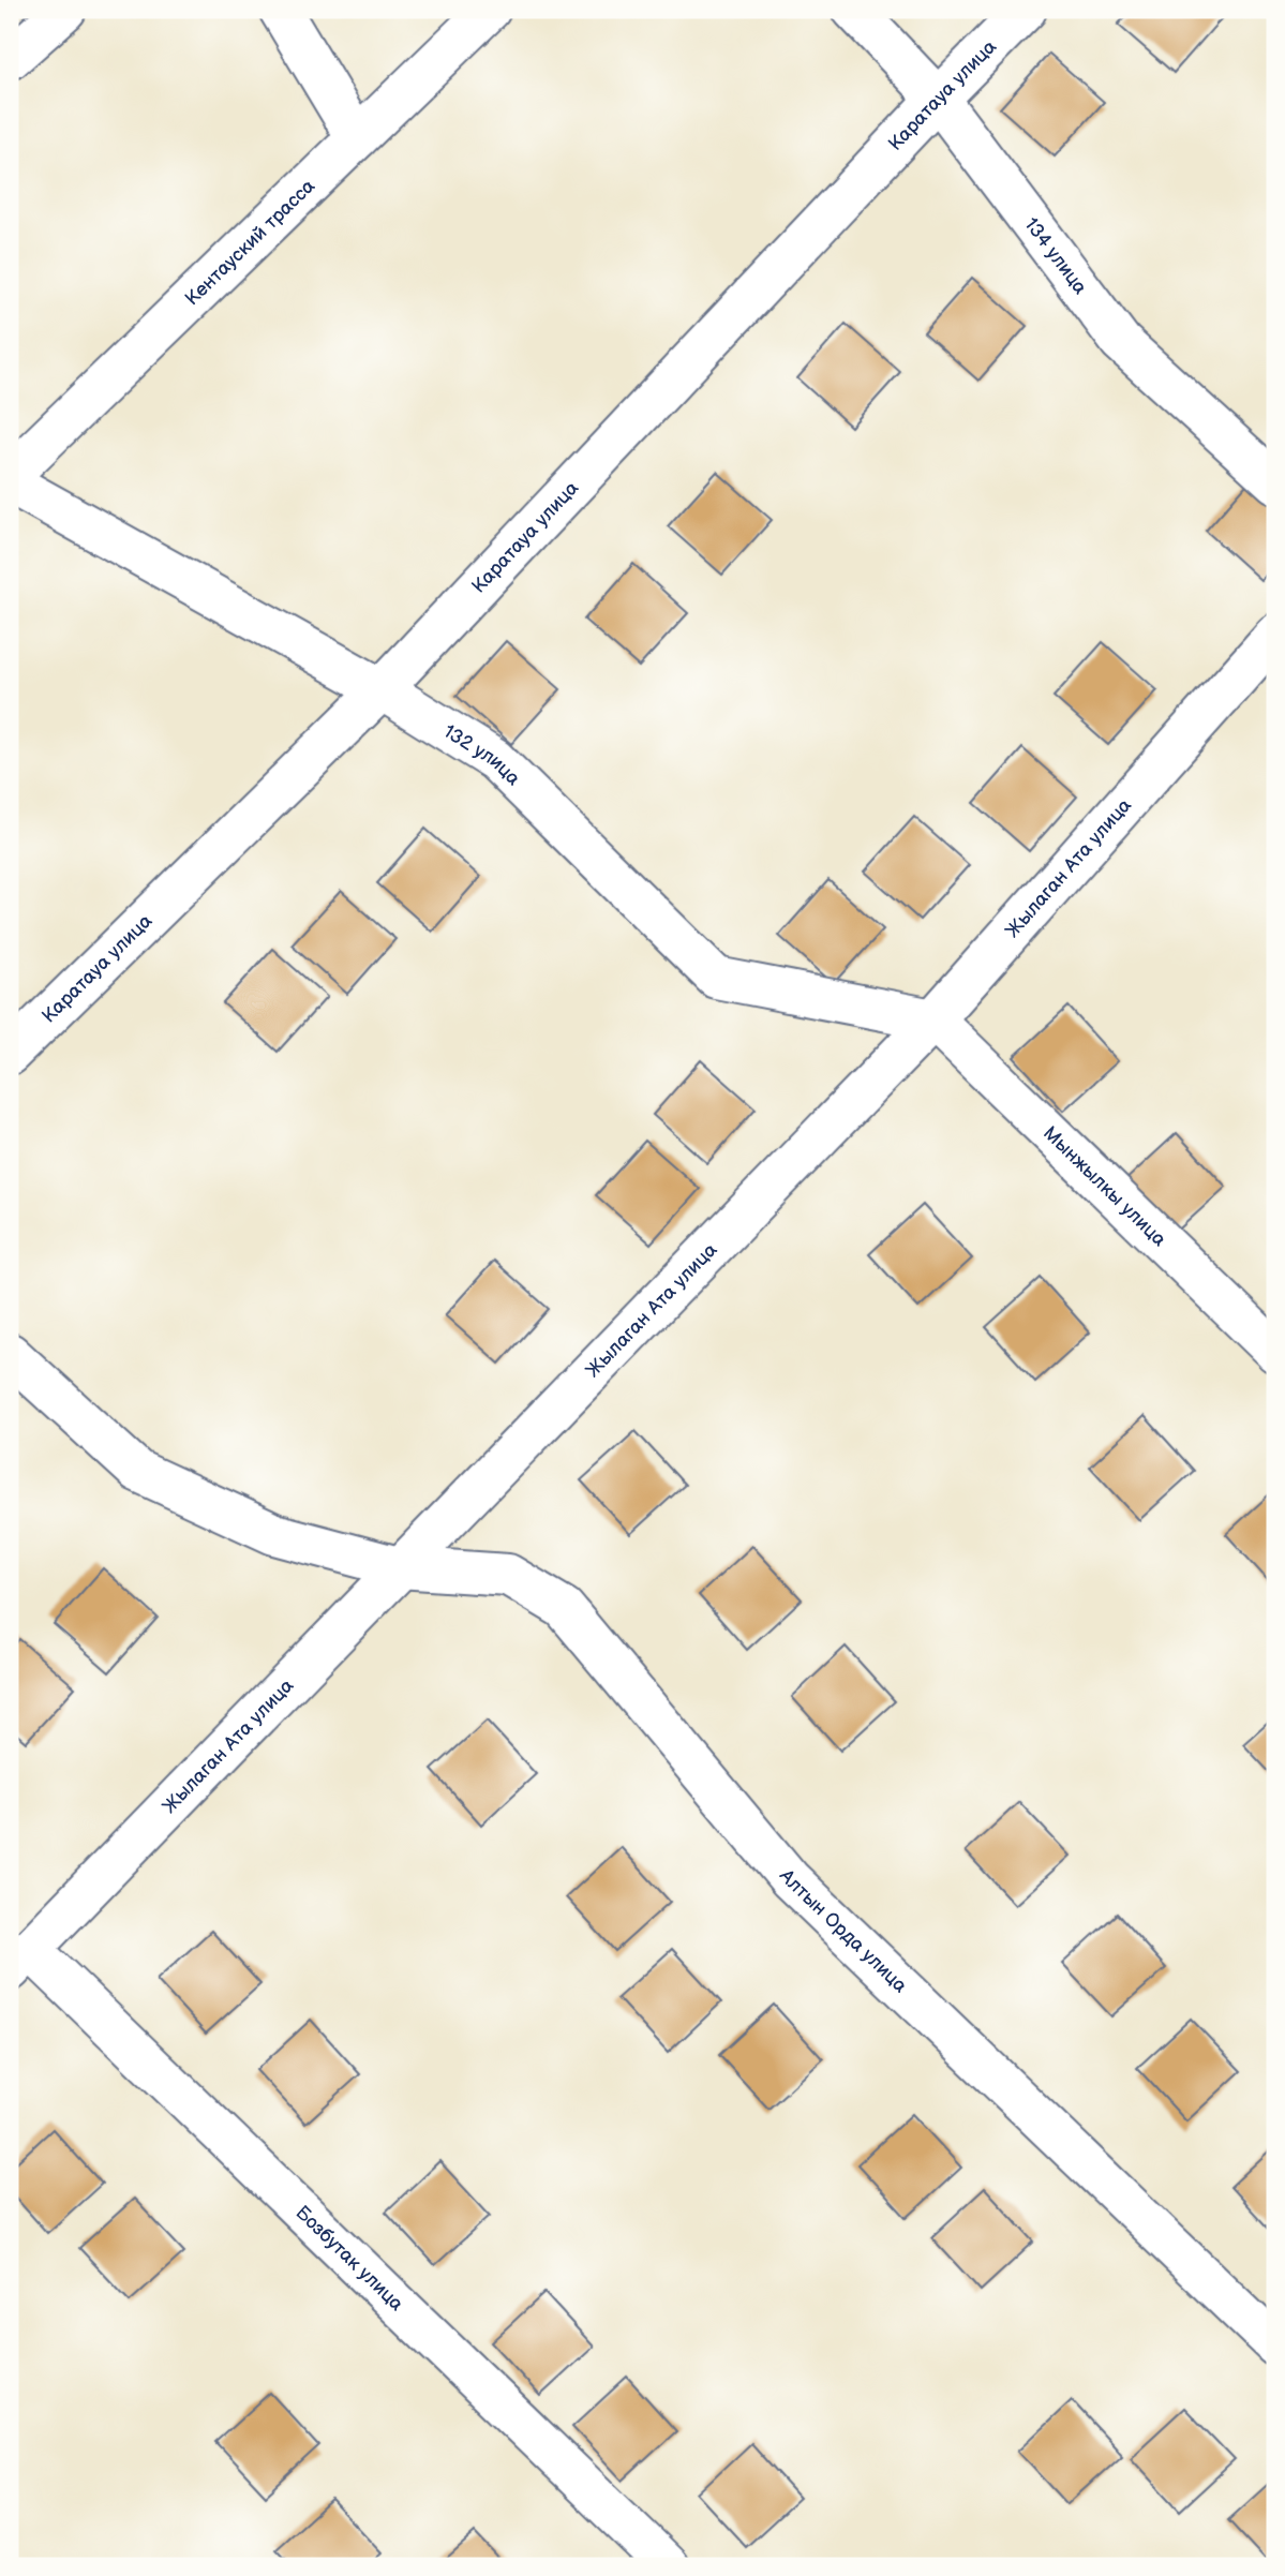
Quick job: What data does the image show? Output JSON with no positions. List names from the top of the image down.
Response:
{
  "streets": {
    "street": [
      "Каратауа улица",
      "Кентауский трасса",
      "134 улица",
      "132 улица",
      "Жылаган Ата улица",
      "Мынжылкы улица",
      "Алтын Орда улица",
      "Бозбутак улица"
    ]
  },
  "crossings": [
    ["Каратауа улица", "134 улица"],
    ["Каратауа улица", "132 улица"],
    ["132 улица", "Жылаган Ата улица"],
    ["132 улица", "Мынжылкы улица"],
    ["Жылаган Ата улица", "Мынжылкы улица"],
    ["Жылаган Ата улица", "Алтын Орда улица"],
    ["Жылаган Ата улица", "Бозбутак улица"]
  ]
}
